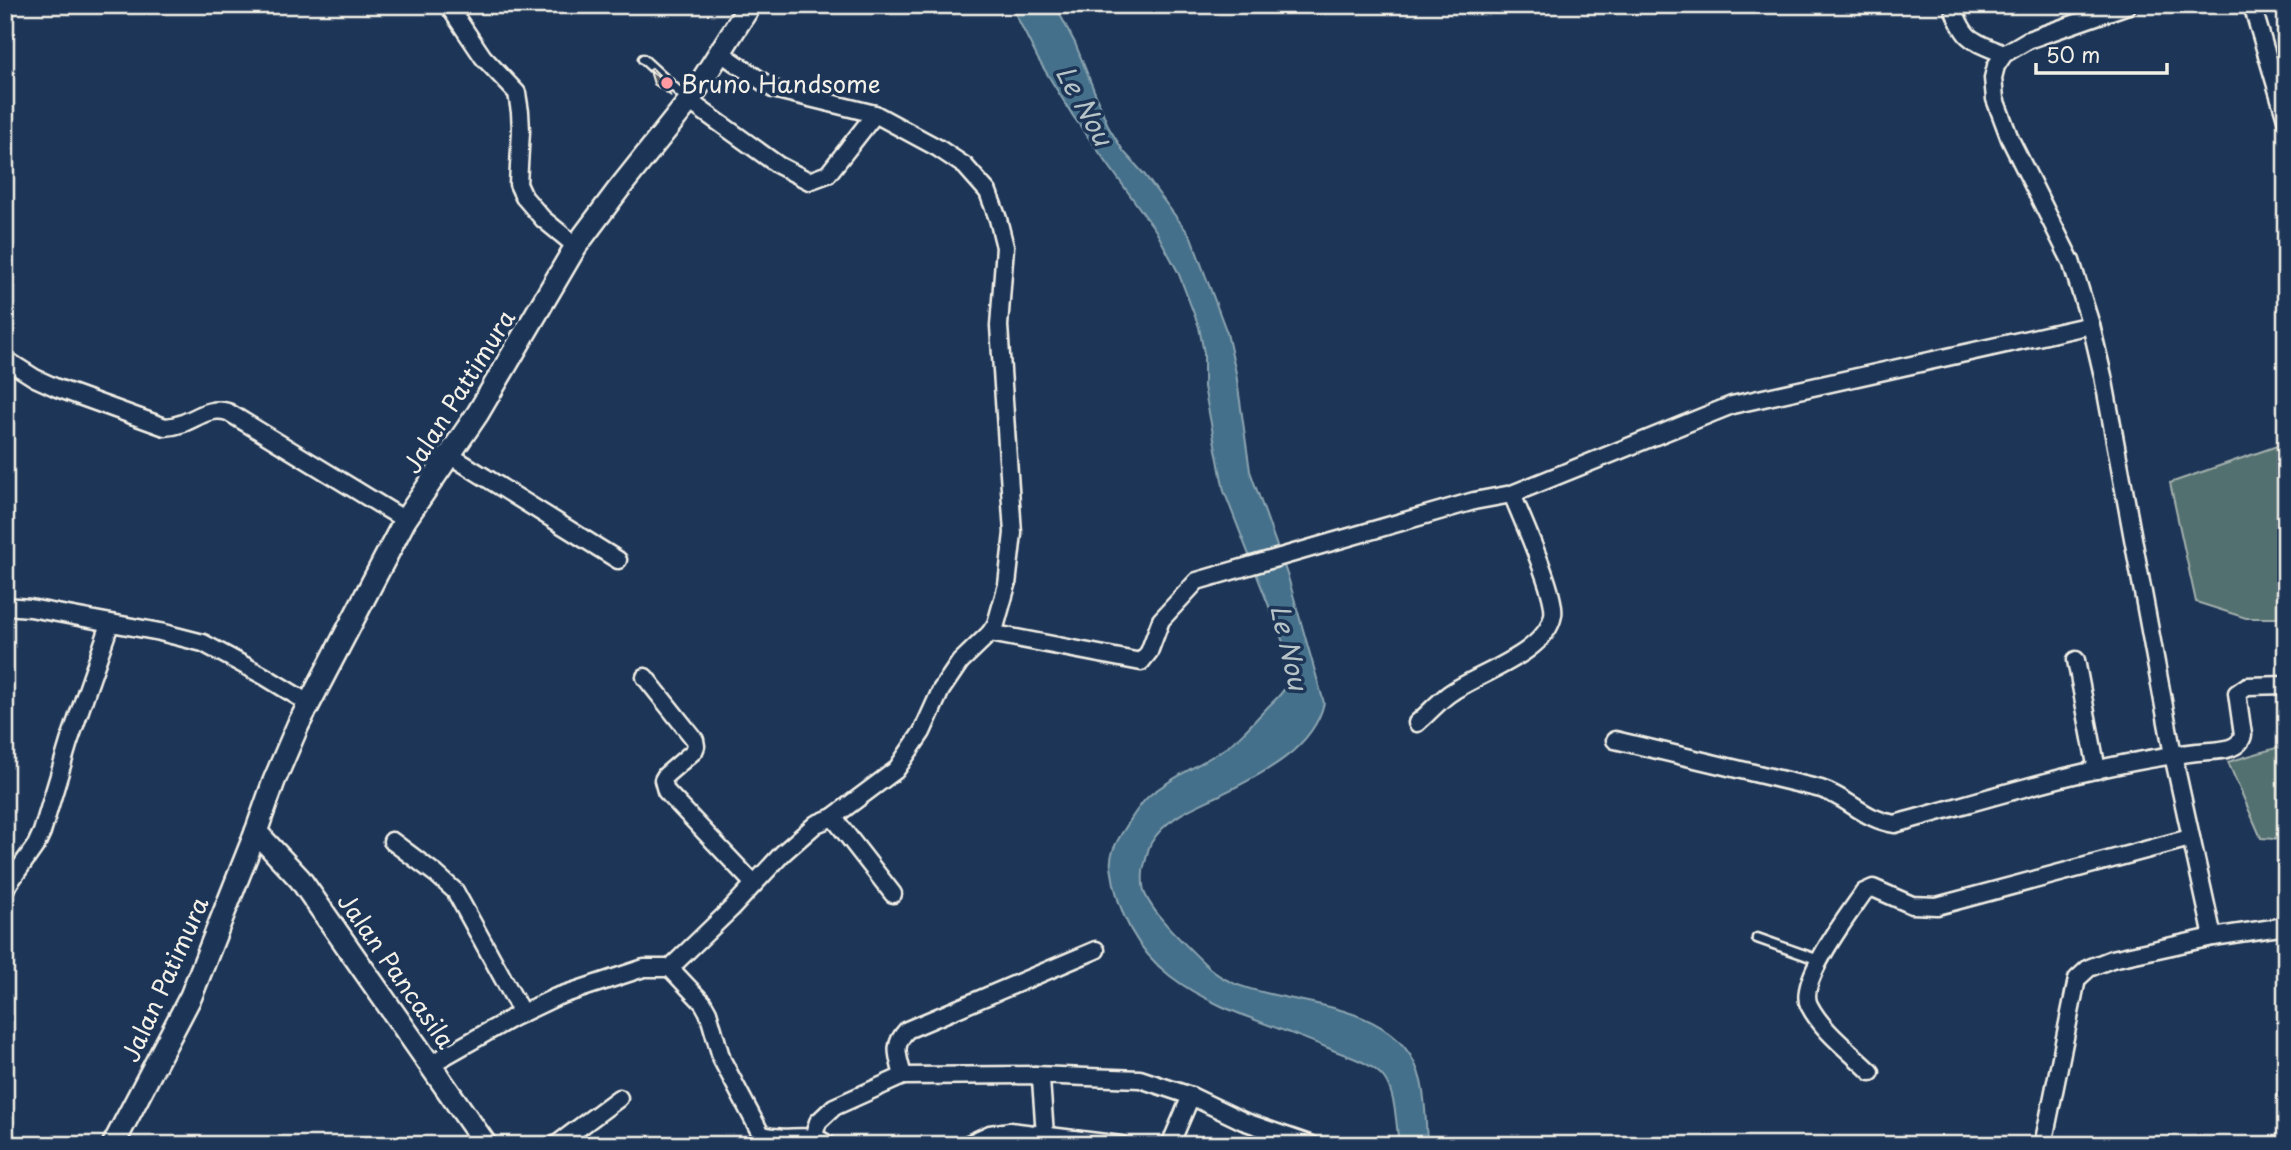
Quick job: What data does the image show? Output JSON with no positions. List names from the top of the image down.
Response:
{
  "streets": {
    "main road": ["Jalan Pattimura", "Jalan Pancasila", "Jalan Patimura"]
  },
  "crossings": [
    ["Jalan Pattimura", "Jalan Pancasila"],
    ["Jalan Pattimura", "Jalan Patimura"],
    ["Jalan Pancasila", "Jalan Patimura"]
  ],
  "water": ["Le Nou"],
  "places": ["Bruno Handsome"],
  "scale_bar": "50 m"
}
